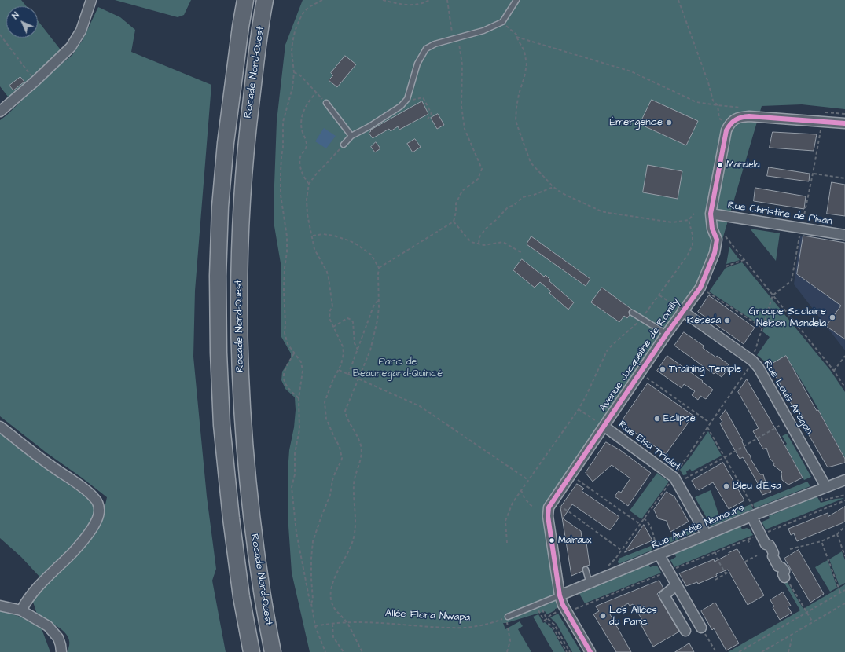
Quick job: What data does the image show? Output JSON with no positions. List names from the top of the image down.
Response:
{
  "streets": {
    "highway": ["Rocade Nord-Ouest"],
    "street": [
      "Rue Christine de Pisan",
      "Avenue Jacqueline de Romilly",
      "Rue Louis Aragon",
      "Rue Elsa Triolet",
      "Rue Aurélie Nemours"
    ],
    "path": ["Allée Flora Nwapa"]
  },
  "crossings": [
    ["Rue Christine de Pisan", "Avenue Jacqueline de Romilly"],
    ["Avenue Jacqueline de Romilly", "Rue Louis Aragon"],
    ["Avenue Jacqueline de Romilly", "Rue Elsa Triolet"],
    ["Avenue Jacqueline de Romilly", "Rue Aurélie Nemours"],
    ["Rue Louis Aragon", "Rue Aurélie Nemours"],
    ["Rue Elsa Triolet", "Rue Aurélie Nemours"]
  ],
  "parks": ["Parc de Beauregard-Quincé"],
  "places": [
    "Émergence",
    "Mandela",
    "Groupe Scolaire Nelson Mandela",
    "Réséda",
    "Training Temple",
    "Eclipse",
    "Bleu d'Elsa",
    "Malraux",
    "Les Allées du Parc"
  ],
  "north": "top left"
}
